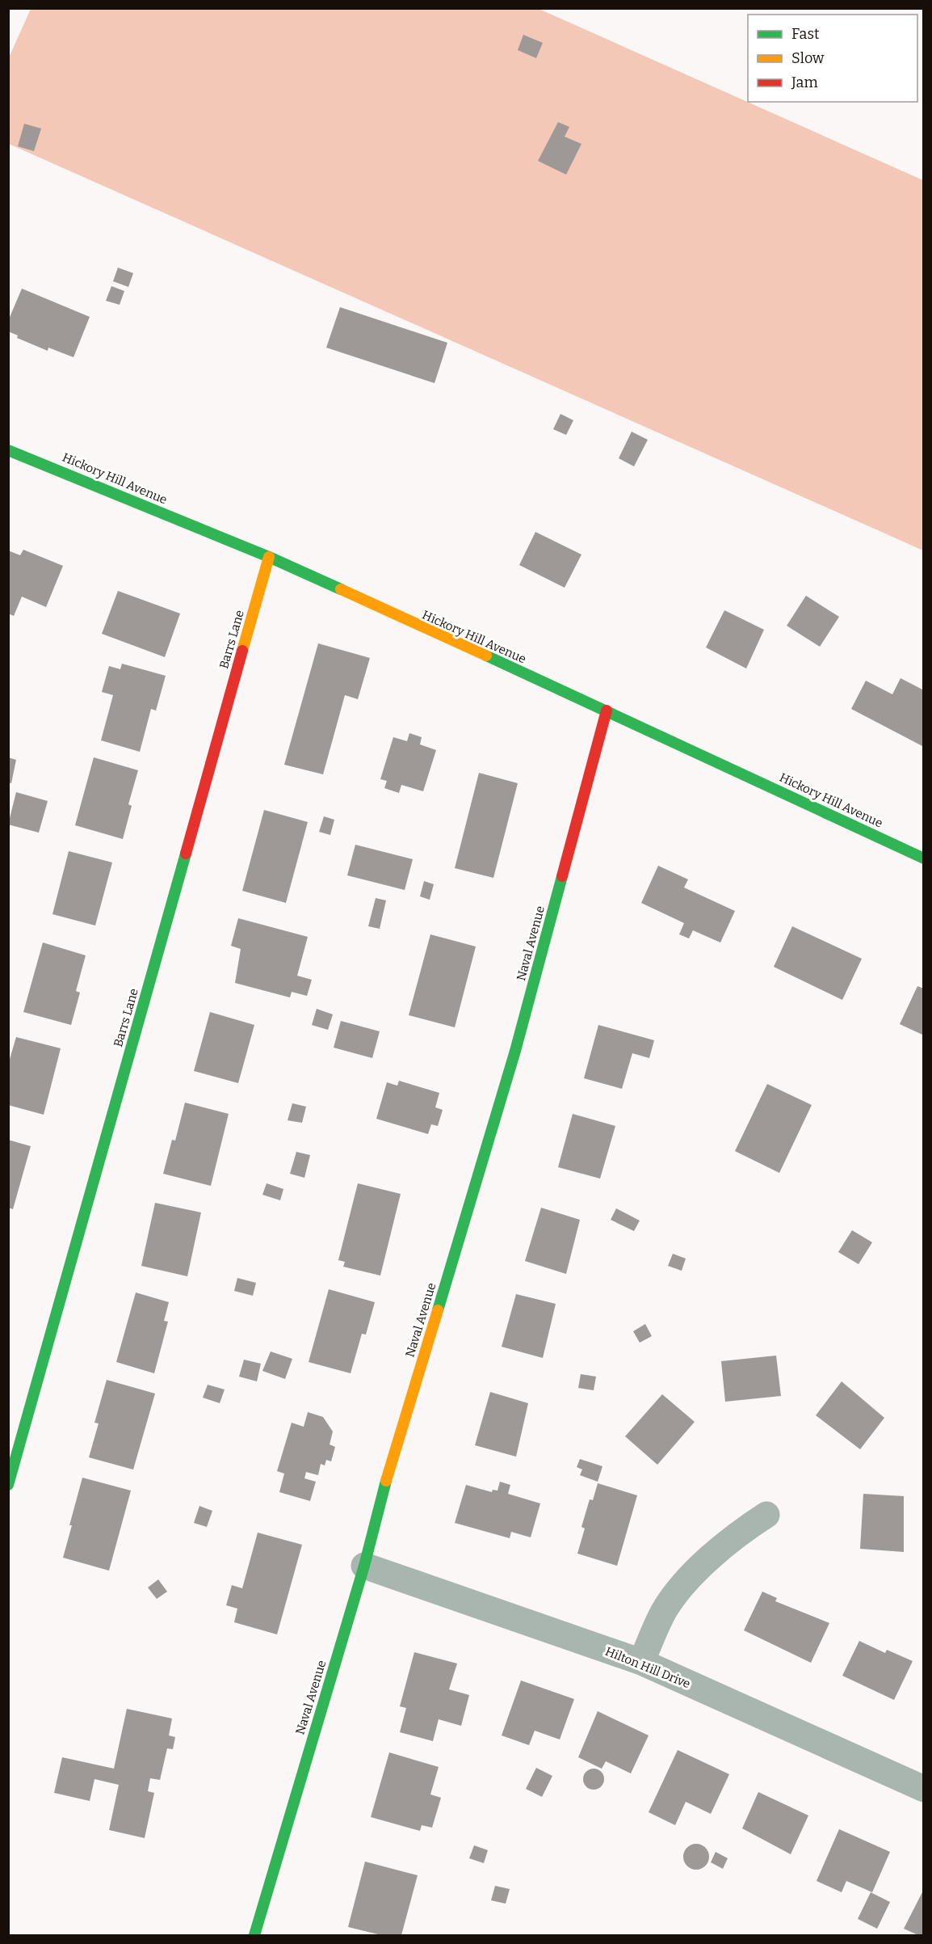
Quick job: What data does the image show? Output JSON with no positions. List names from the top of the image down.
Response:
{
  "streets": {
    "street": [
      "Hickory Hill Avenue",
      "Barrs Lane",
      "Naval Avenue",
      "Hilton Hill Drive"
    ]
  },
  "crossings": [
    ["Hickory Hill Avenue", "Barrs Lane"],
    ["Hickory Hill Avenue", "Naval Avenue"],
    ["Naval Avenue", "Hilton Hill Drive"]
  ],
  "legend": ["Fast", "Slow", "Jam"]
}
